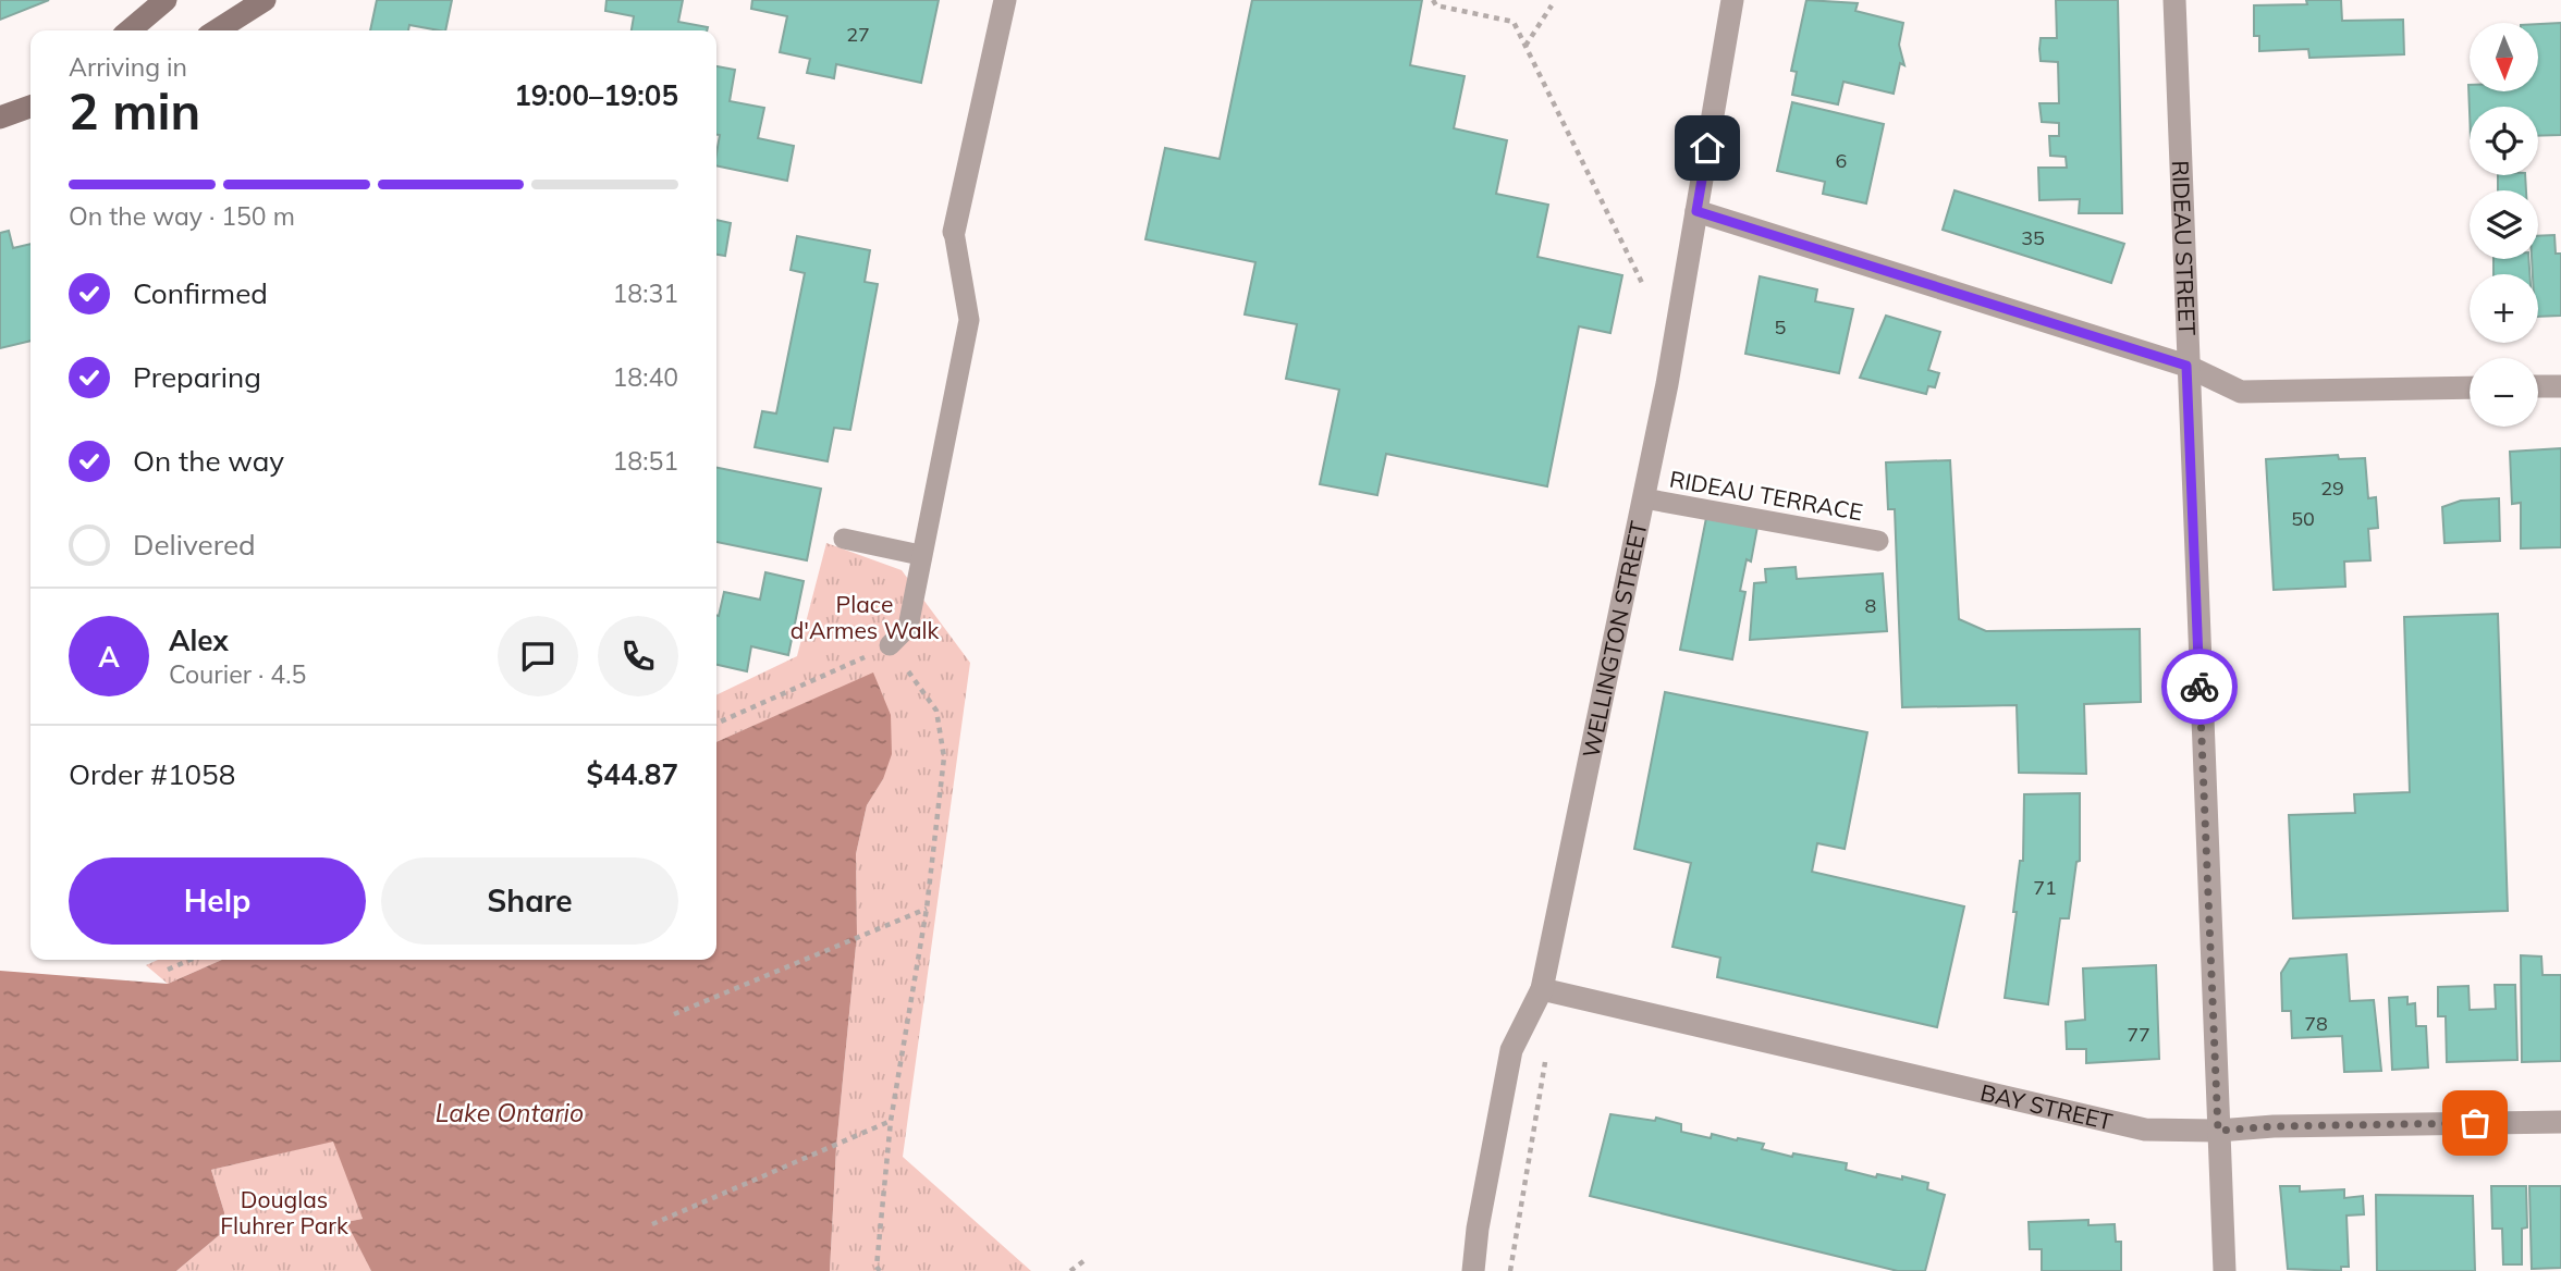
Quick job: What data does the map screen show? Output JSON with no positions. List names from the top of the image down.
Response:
{
  "streets": {
    "street": ["RIDEAU STREET", "WELLINGTON STREET", "BAY STREET"],
    "lane": ["RIDEAU TERRACE"]
  },
  "crossings": [
    ["RIDEAU STREET", "BAY STREET"],
    ["RIDEAU TERRACE", "WELLINGTON STREET"],
    ["WELLINGTON STREET", "BAY STREET"]
  ],
  "water": ["Lake Ontario"],
  "parks": ["Place d'Armes Walk", "Douglas Fluhrer Park"],
  "house_numbers": [
    "27",
    "6",
    "35",
    "5",
    "29",
    "50",
    "8",
    "71",
    "78",
    "77"
  ],
  "north": "bottom",
  "page": {
    "map_buttons": ["+", "−"],
    "heading": ["2 min", "Arriving in", "19:00–19:05"],
    "panel": [
      "Alex",
      "Courier · 4.5",
      "Order #1058",
      "$44.87"
    ],
    "bar": "On the way · 150 m",
    "list": [
      ["Confirmed", "18:31"],
      ["Preparing", "18:40"],
      ["On the way", "18:51"],
      "Delivered"
    ],
    "round": "A",
    "buttons": ["Help", "Share"]
  }
}
